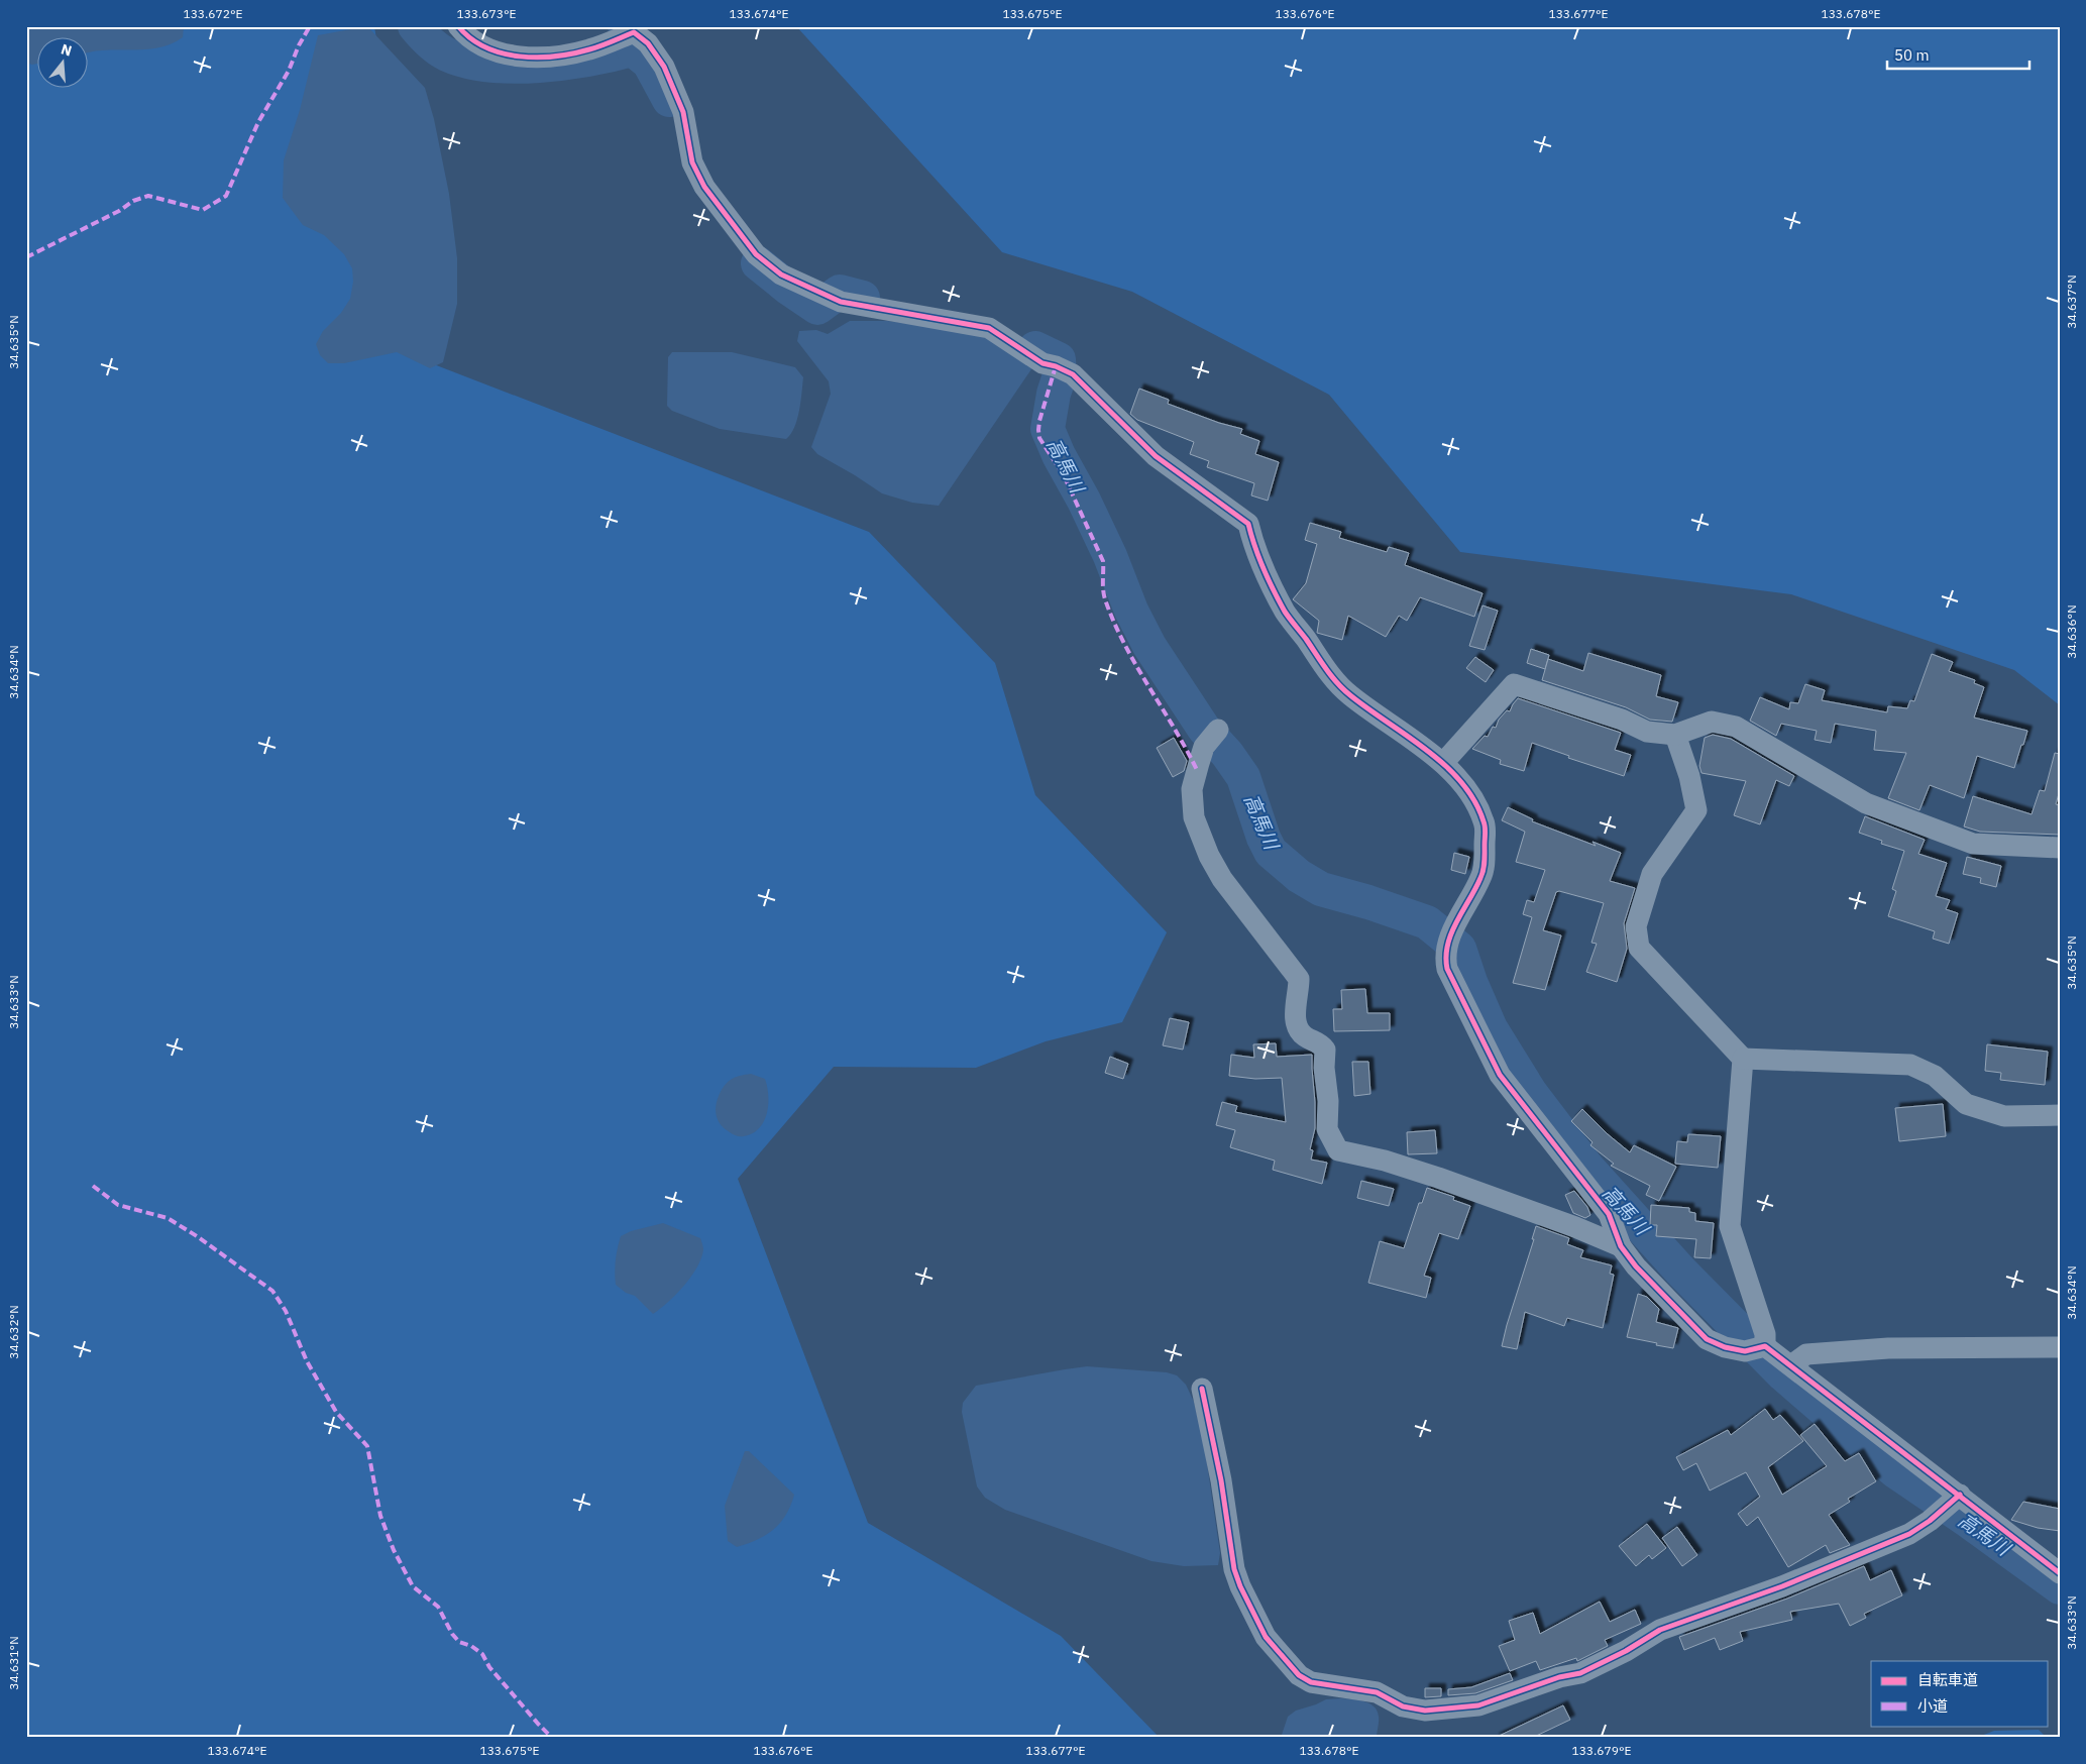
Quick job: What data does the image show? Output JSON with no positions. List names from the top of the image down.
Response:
{
  "water": ["高馬川"],
  "legend": ["自転車道", "小道"],
  "scale_bar": "50 m",
  "north": "top",
  "coordinates": [
    "133.672°E",
    "133.673°E",
    "133.674°E",
    "133.675°E",
    "133.676°E",
    "133.677°E",
    "133.678°E",
    "34.637°N",
    "34.635°N",
    "34.636°N",
    "34.634°N",
    "34.633°N",
    "34.632°N",
    "34.631°N",
    "133.679°E"
  ]
}
